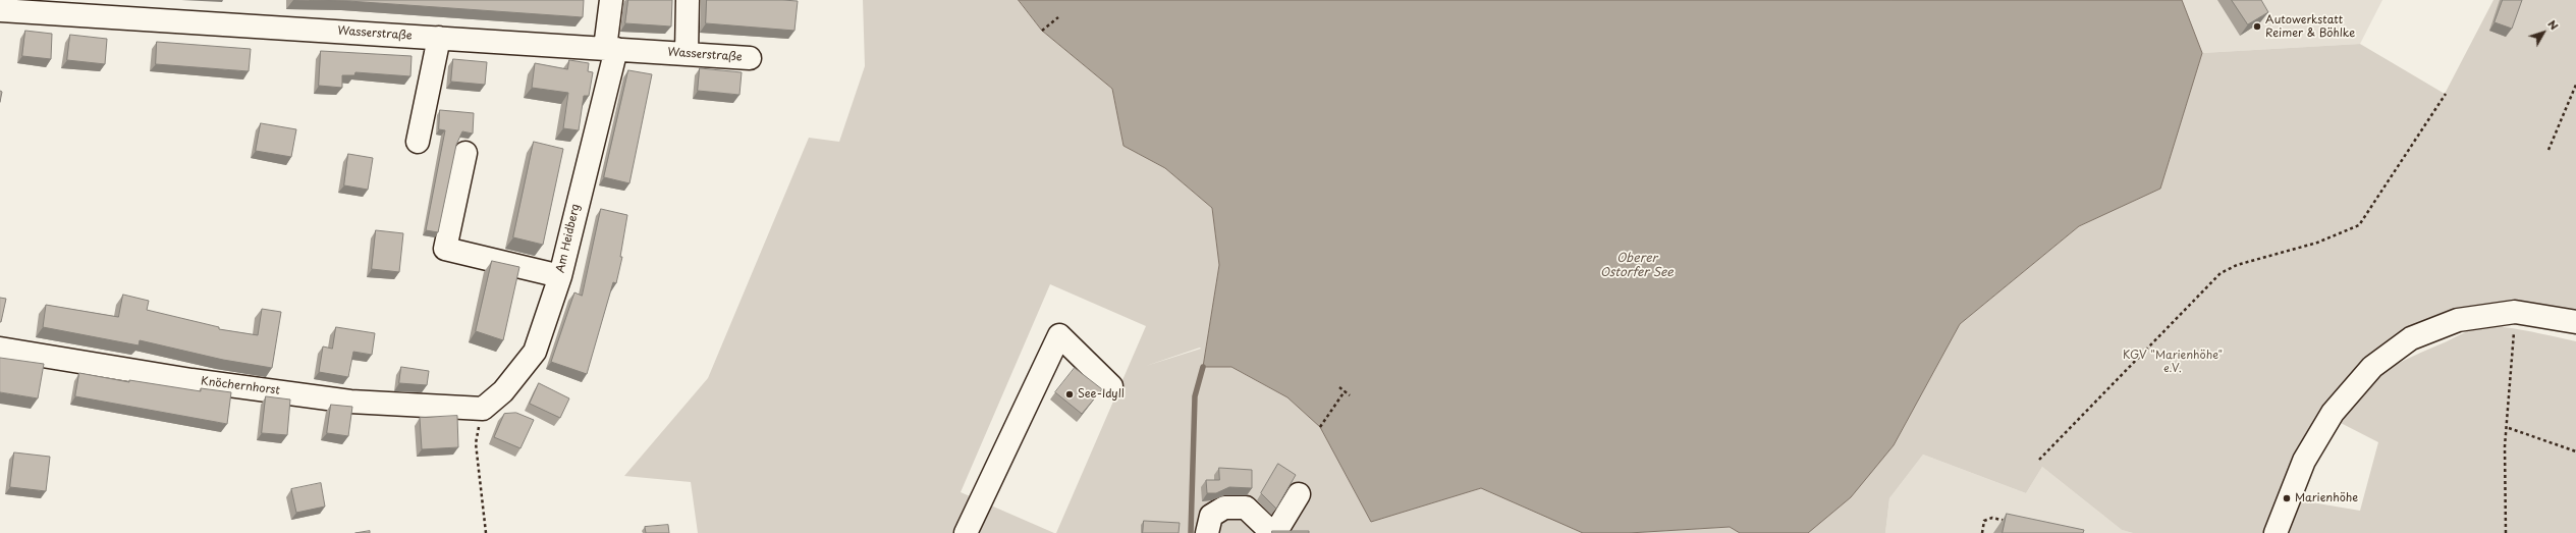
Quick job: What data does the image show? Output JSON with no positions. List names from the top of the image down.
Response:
{
  "streets": {
    "street": ["Wasserstraße", "Am Heidberg", "Knöchernhorst"]
  },
  "crossings": [
    ["Wasserstraße", "Am Heidberg"],
    ["Am Heidberg", "Knöchernhorst"]
  ],
  "water": ["Oberer Ostorfer See"],
  "parks": ["KGV \"Marienhöhe\" e.V."],
  "places": ["Autowerkstatt Reimer & Böhlke", "See-Idyll", "Marienhöhe"],
  "north": "top right"
}
